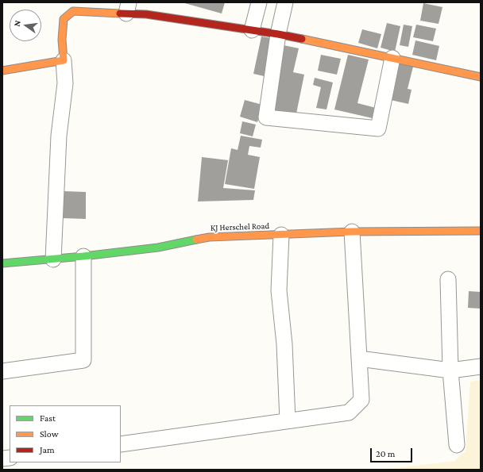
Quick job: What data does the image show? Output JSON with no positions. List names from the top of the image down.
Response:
{
  "streets": {
    "street": ["KJ Herschel Road"]
  },
  "legend": ["Fast", "Slow", "Jam"],
  "scale_bar": "20 m",
  "north": "left"
}
